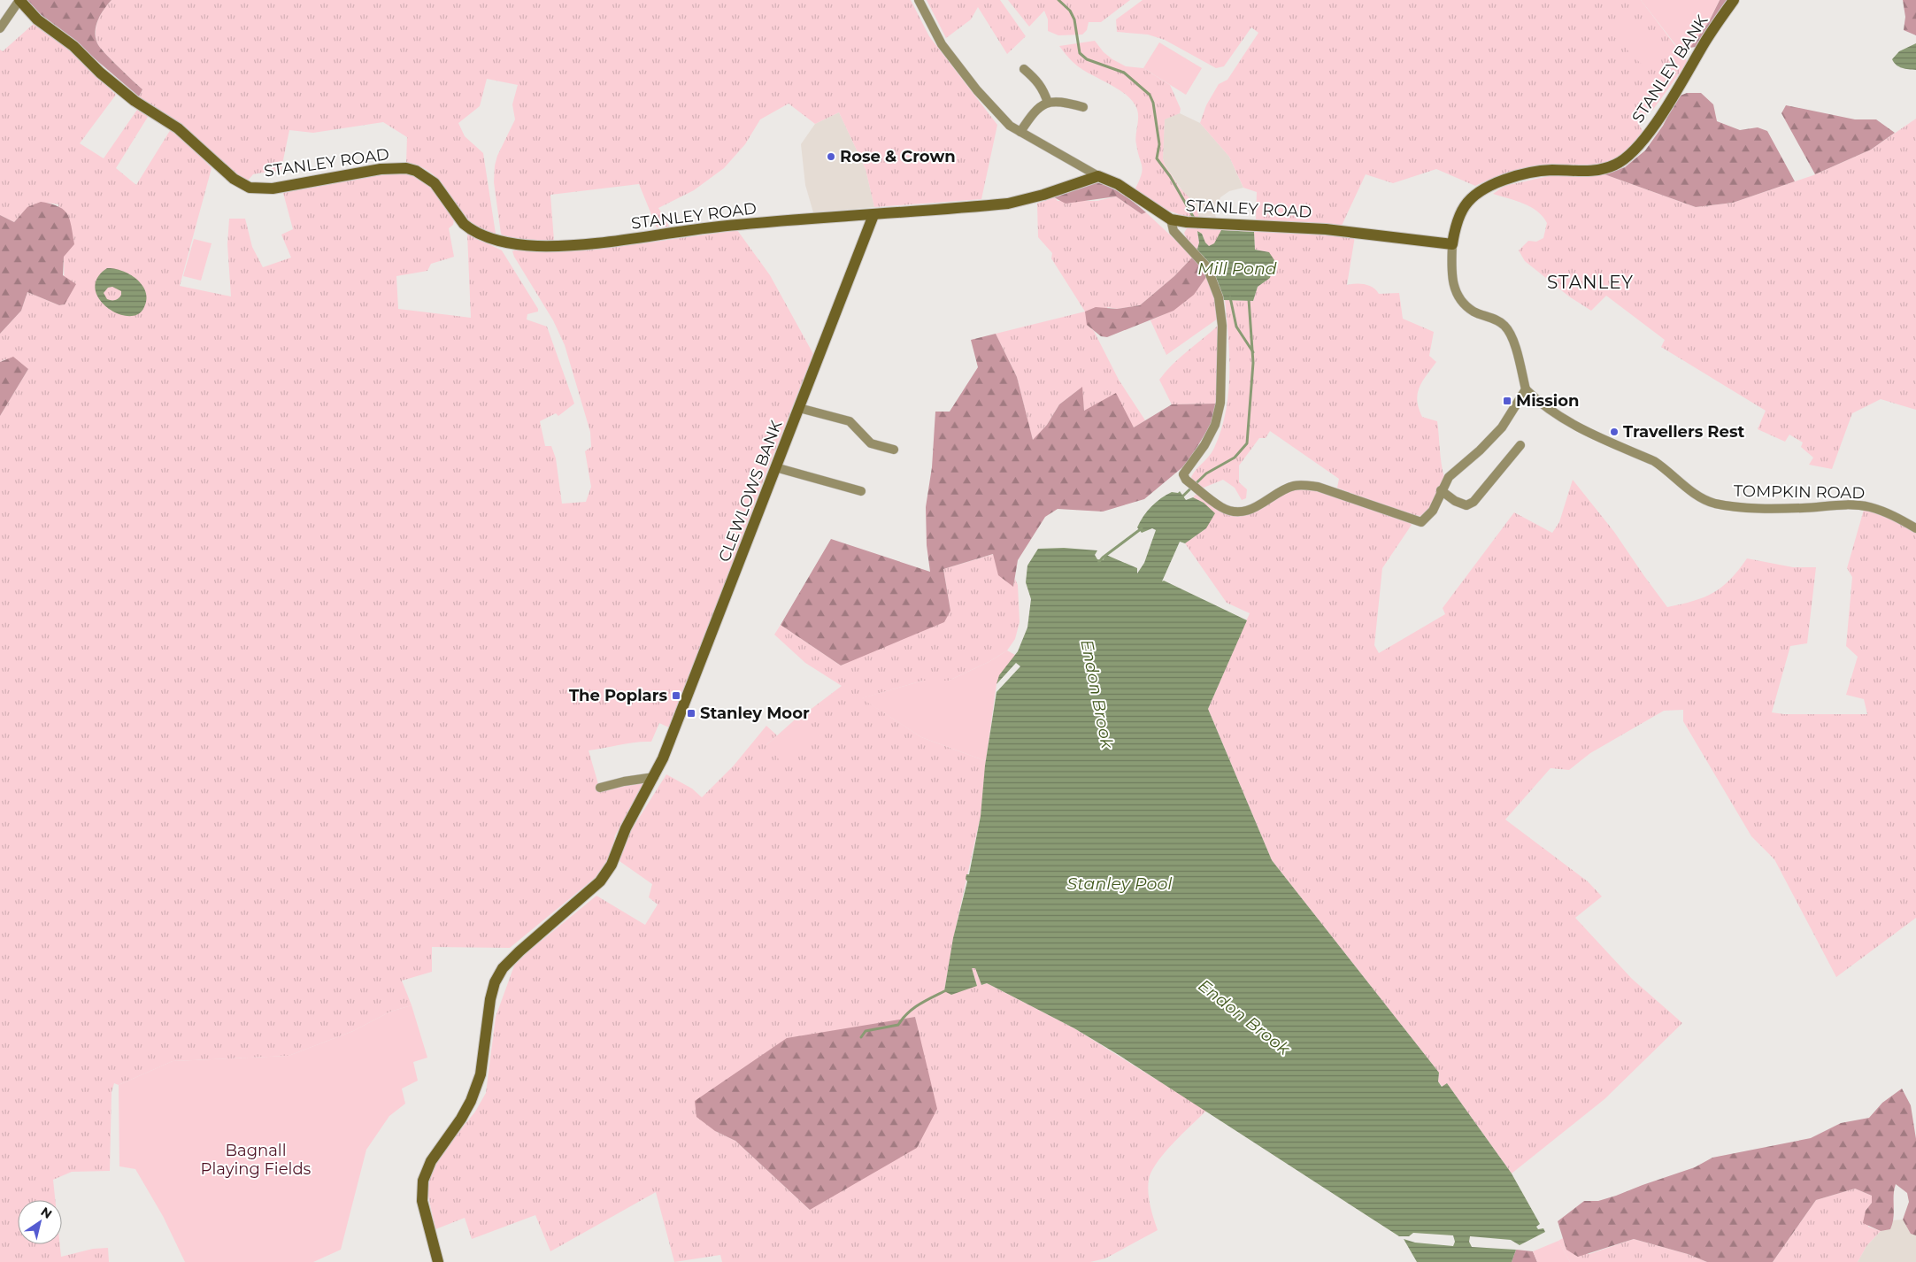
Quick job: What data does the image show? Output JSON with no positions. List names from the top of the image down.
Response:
{
  "streets": {
    "street": [
      "STANLEY BANK",
      "STANLEY ROAD",
      "CLEWLOWS BANK",
      "TOMPKIN ROAD"
    ]
  },
  "crossings": [
    ["STANLEY BANK", "STANLEY ROAD"],
    ["STANLEY BANK", "TOMPKIN ROAD"],
    ["STANLEY ROAD", "CLEWLOWS BANK"]
  ],
  "districts": ["STANLEY"],
  "water": ["Mill Pond", "Endon Brook", "Stanley Pool"],
  "parks": ["Bagnall Playing Fields"],
  "places": {
    "other": ["Rose & Crown", "Travellers Rest"],
    "transit": ["Mission", "The Poplars", "Stanley Moor"]
  },
  "north": "top right"
}
